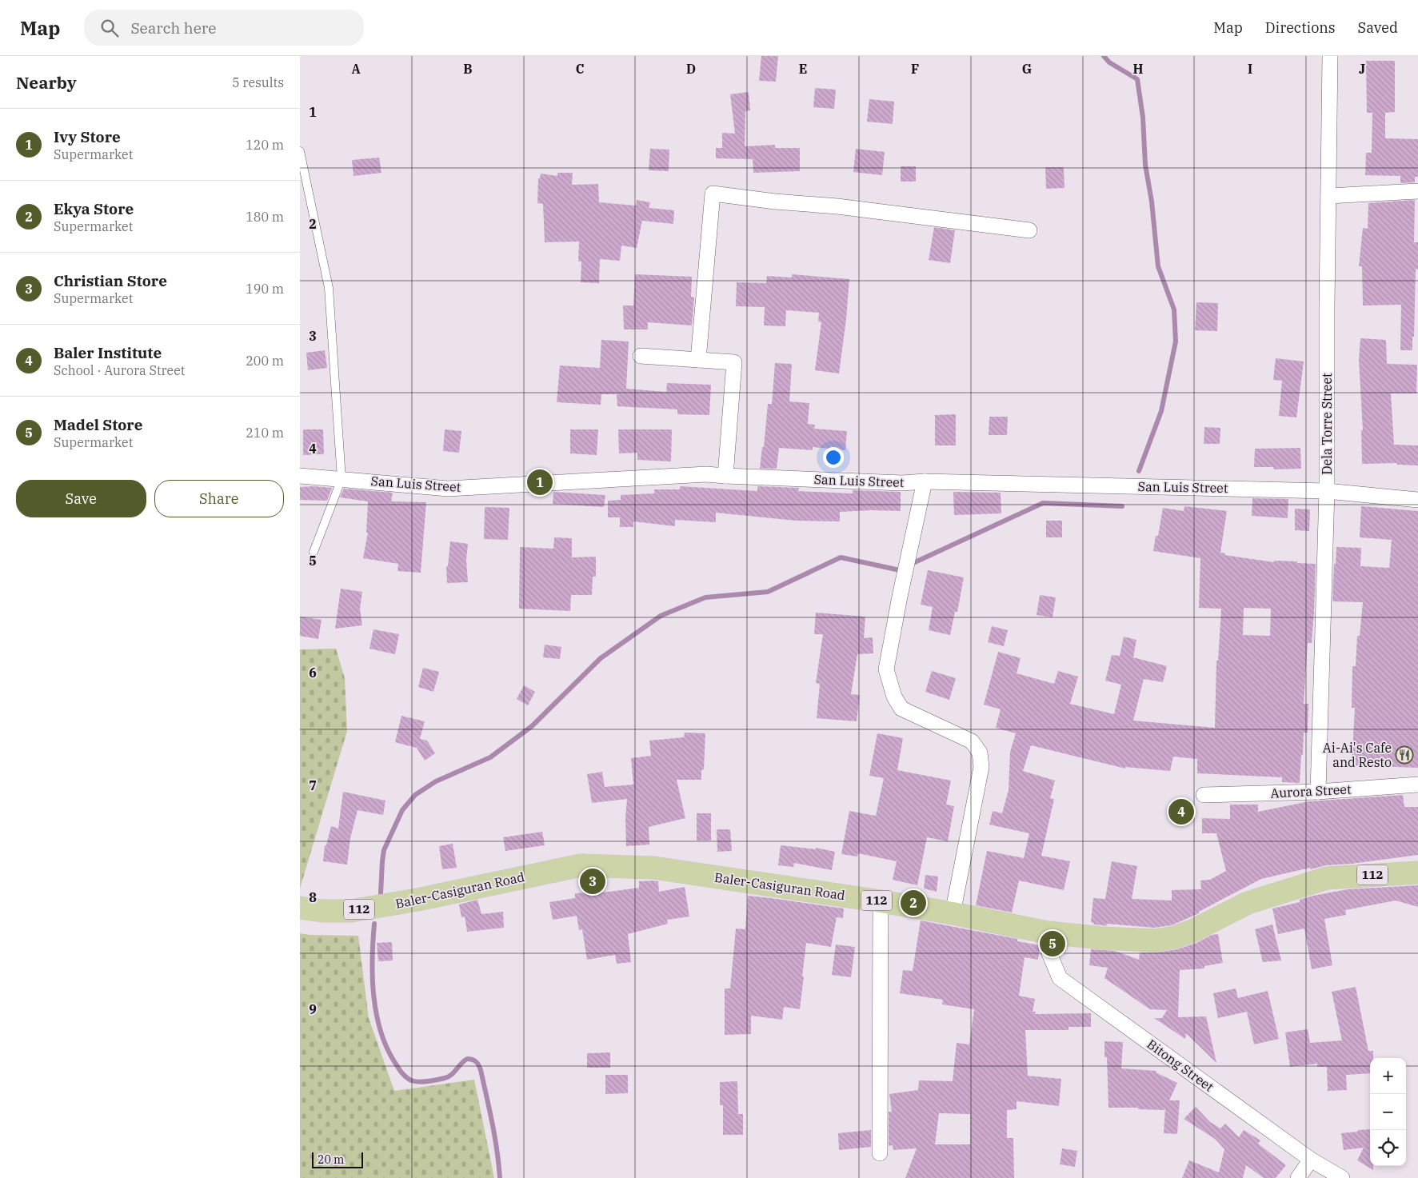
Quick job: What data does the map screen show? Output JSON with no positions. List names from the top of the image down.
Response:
{
  "streets": {
    "main road": ["112", "Baler-Casiguran Road"],
    "street": [
      "Dela Torre Street",
      "San Luis Street",
      "Aurora Street",
      "Bitong Street"
    ]
  },
  "crossings": [
    ["Dela Torre Street", "San Luis Street"],
    ["Dela Torre Street", "Aurora Street"],
    ["Baler-Casiguran Road", "Bitong Street"]
  ],
  "places": {
    "restaurant": ["Ai-Ai's Cafe and Resto"]
  },
  "scale_bar": "20 m",
  "page": {
    "header": "Map",
    "search": "Search here",
    "nav": ["Map", "Directions", "Saved"],
    "heading": ["Nearby", "5 results"],
    "list": [
      {
        "mark": "1",
        "name": "Ivy Store",
        "note": "Supermarket",
        "value": "120 m"
      },
      {
        "mark": "2",
        "name": "Ekya Store",
        "note": "Supermarket",
        "value": "180 m"
      },
      {
        "mark": "3",
        "name": "Christian Store",
        "note": "Supermarket",
        "value": "190 m"
      },
      {
        "mark": "4",
        "name": "Baler Institute",
        "note": "School · Aurora Street",
        "value": "200 m"
      },
      {
        "mark": "5",
        "name": "Madel Store",
        "note": "Supermarket",
        "value": "210 m"
      }
    ],
    "buttons": ["Save", "Share"],
    "pins": [
      "1",
      "4",
      "3",
      "2",
      "5"
    ],
    "map_buttons": ["+", "−"],
    "scale": "20 m"
  },
  "grid": {
    "columns": [
      "A",
      "B",
      "C",
      "D",
      "E",
      "F",
      "G",
      "H",
      "I",
      "J"
    ],
    "rows": [
      "1",
      "2",
      "3",
      "4",
      "5",
      "6",
      "7",
      "8",
      "9"
    ]
  }
}
